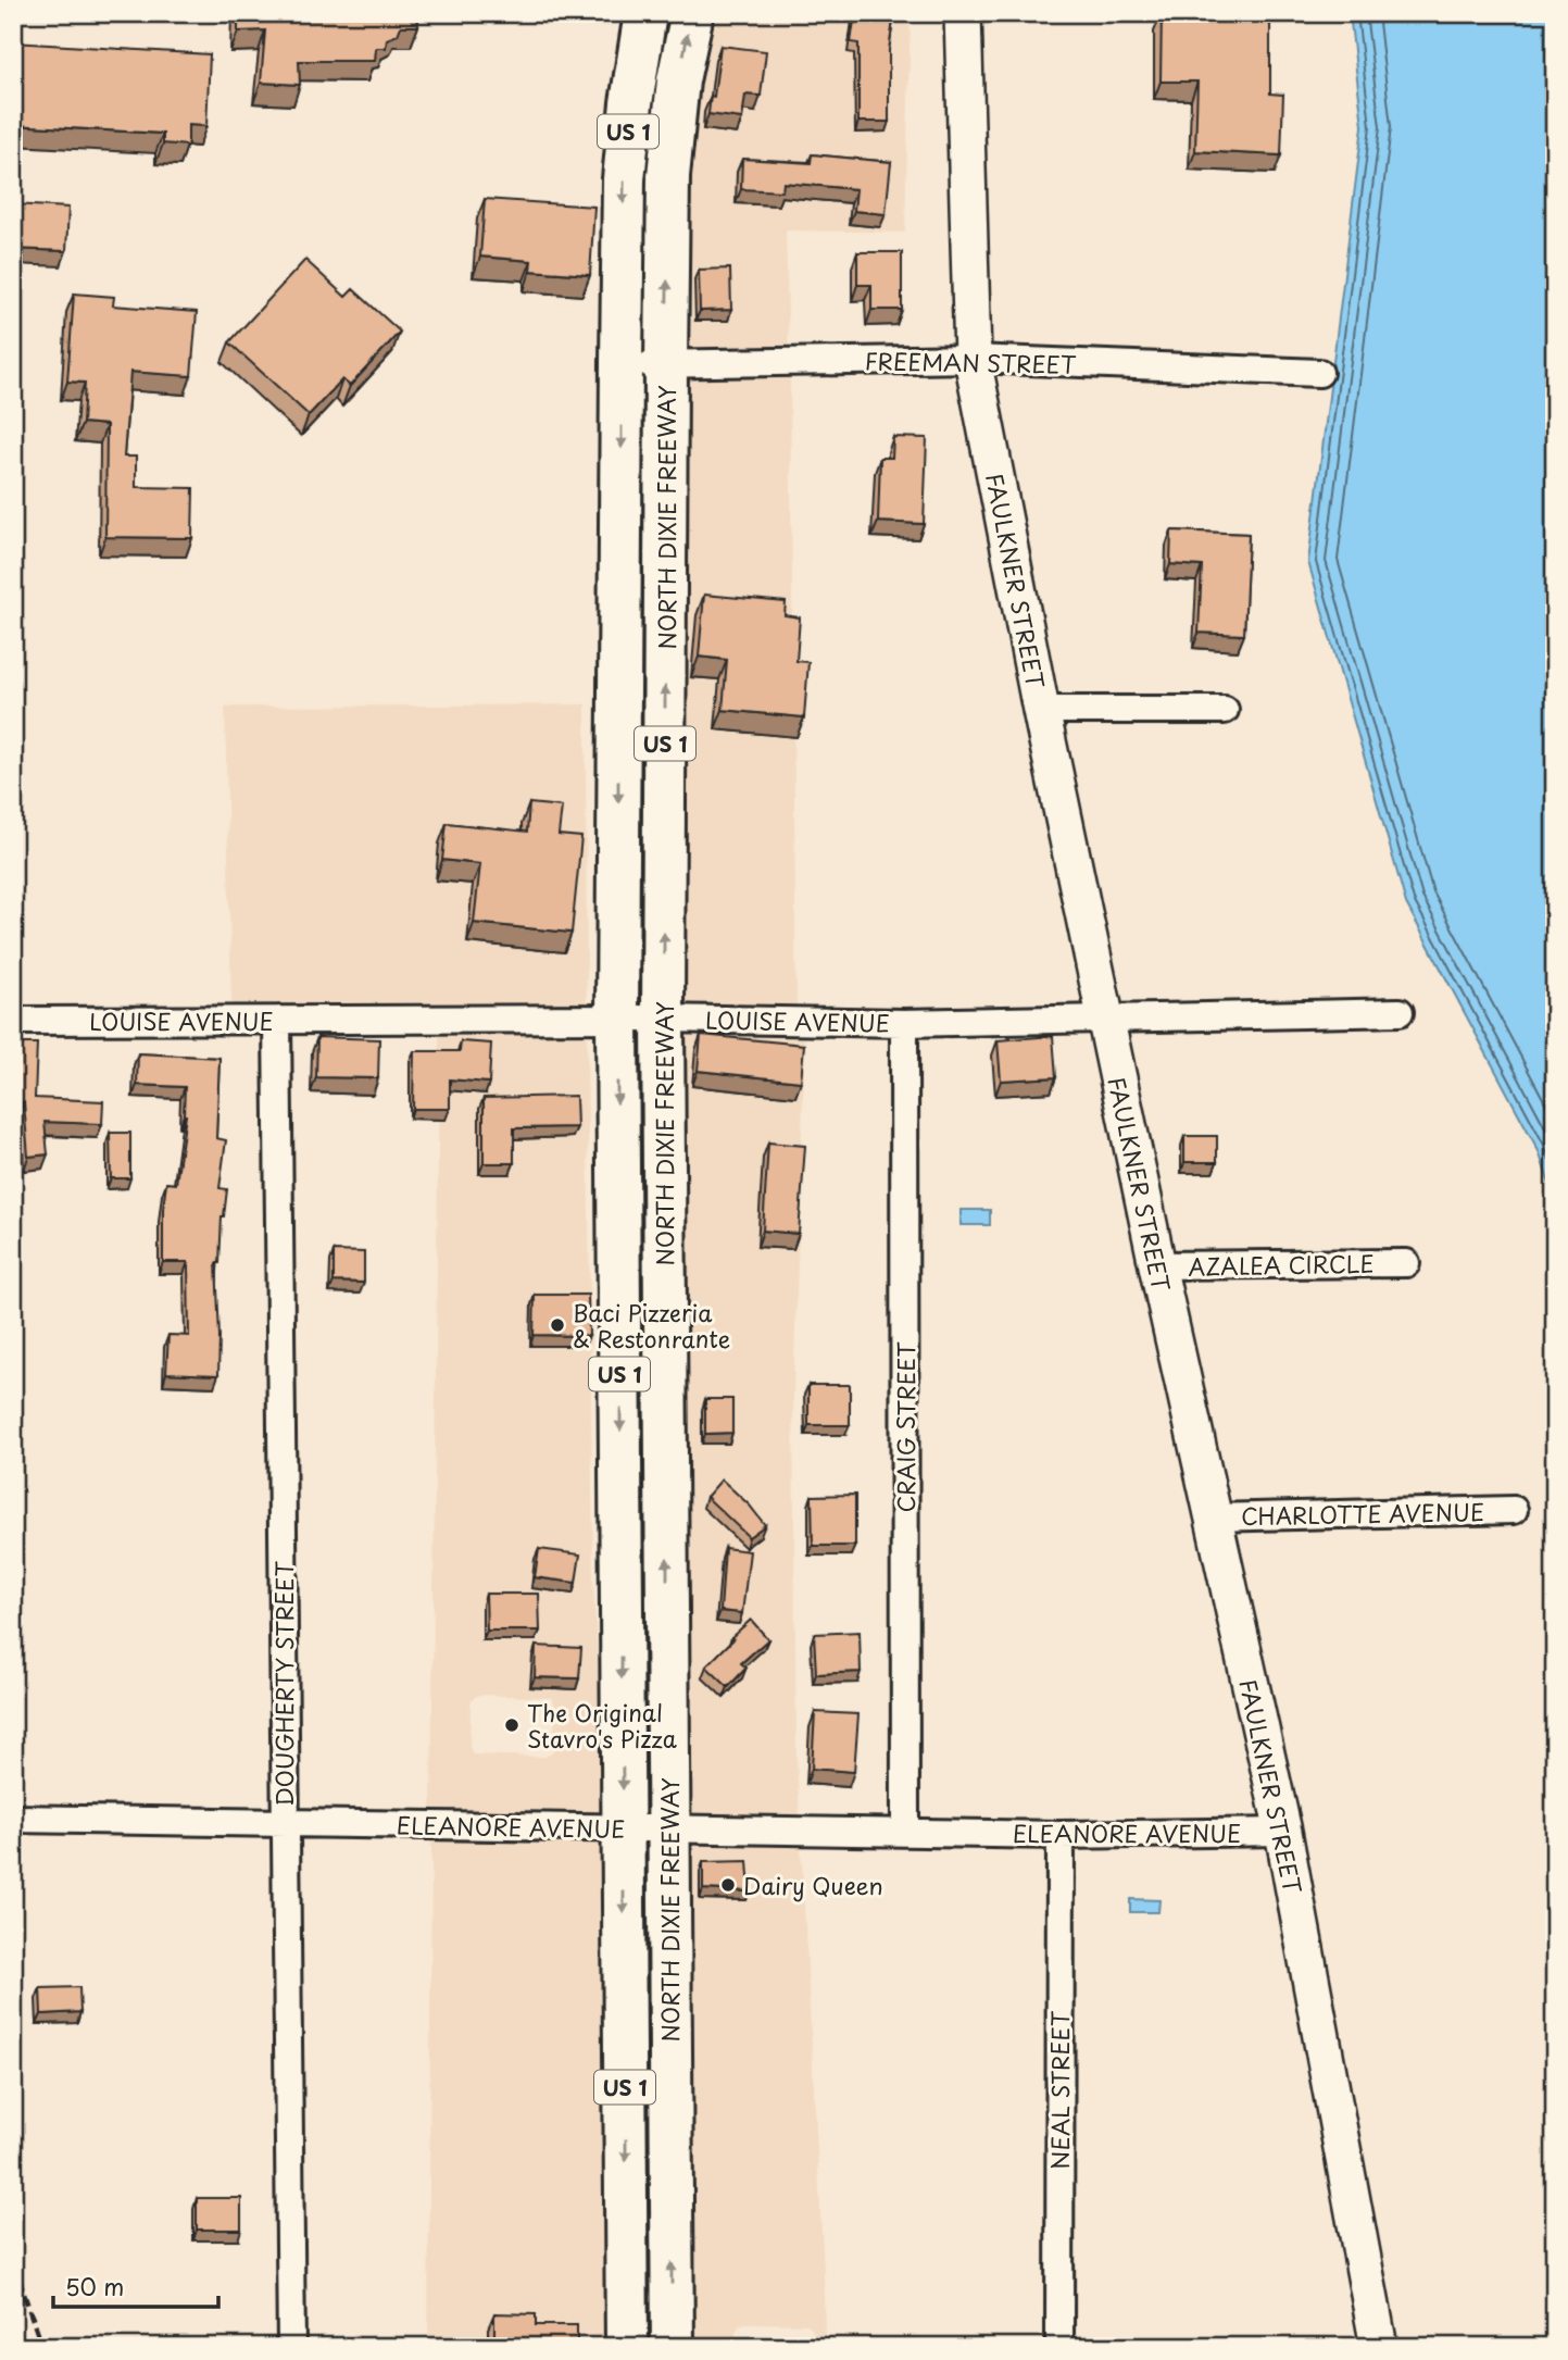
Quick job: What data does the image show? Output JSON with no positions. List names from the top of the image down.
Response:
{
  "streets": {
    "main road": ["US 1", "NORTH DIXIE FREEWAY"],
    "street": [
      "FREEMAN STREET",
      "FAULKNER STREET",
      "LOUISE AVENUE",
      "AZALEA CIRCLE",
      "CRAIG STREET",
      "CHARLOTTE AVENUE",
      "DOUGHERTY STREET",
      "ELEANORE AVENUE",
      "NEAL STREET"
    ]
  },
  "crossings": [
    ["FREEMAN STREET", "NORTH DIXIE FREEWAY"],
    ["FREEMAN STREET", "FAULKNER STREET"],
    ["NORTH DIXIE FREEWAY", "LOUISE AVENUE"],
    ["NORTH DIXIE FREEWAY", "ELEANORE AVENUE"],
    ["FAULKNER STREET", "LOUISE AVENUE"],
    ["FAULKNER STREET", "AZALEA CIRCLE"],
    ["FAULKNER STREET", "CHARLOTTE AVENUE"],
    ["FAULKNER STREET", "ELEANORE AVENUE"],
    ["LOUISE AVENUE", "CRAIG STREET"],
    ["LOUISE AVENUE", "DOUGHERTY STREET"],
    ["CRAIG STREET", "ELEANORE AVENUE"],
    ["DOUGHERTY STREET", "ELEANORE AVENUE"],
    ["ELEANORE AVENUE", "NEAL STREET"]
  ],
  "places": ["Baci Pizzeria & Restonrante", "The Original Stavro's Pizza", "Dairy Queen"],
  "scale_bar": "50 m"
}
